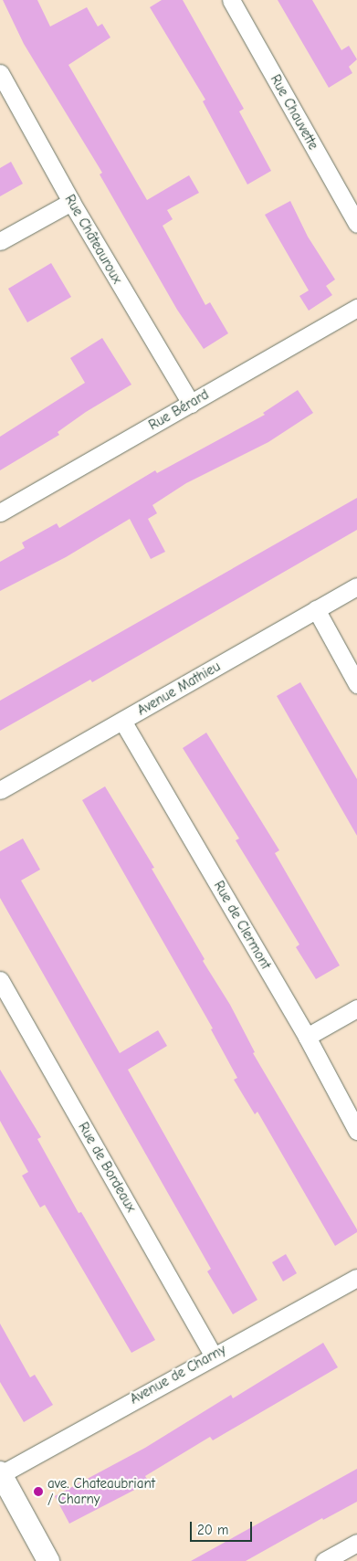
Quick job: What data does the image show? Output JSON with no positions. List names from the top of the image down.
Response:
{
  "streets": {
    "street": [
      "Rue Chauvette",
      "Rue Châteauroux",
      "Rue Bérard",
      "Avenue Mathieu",
      "Rue de Clermont",
      "Rue de Bordeaux",
      "Avenue de Charny"
    ]
  },
  "crossings": [
    ["Rue Châteauroux", "Rue Bérard"],
    ["Avenue Mathieu", "Rue de Clermont"],
    ["Rue de Bordeaux", "Avenue de Charny"]
  ],
  "places": ["ave. Chateaubriant / Charny"],
  "scale_bar": "20 m"
}
